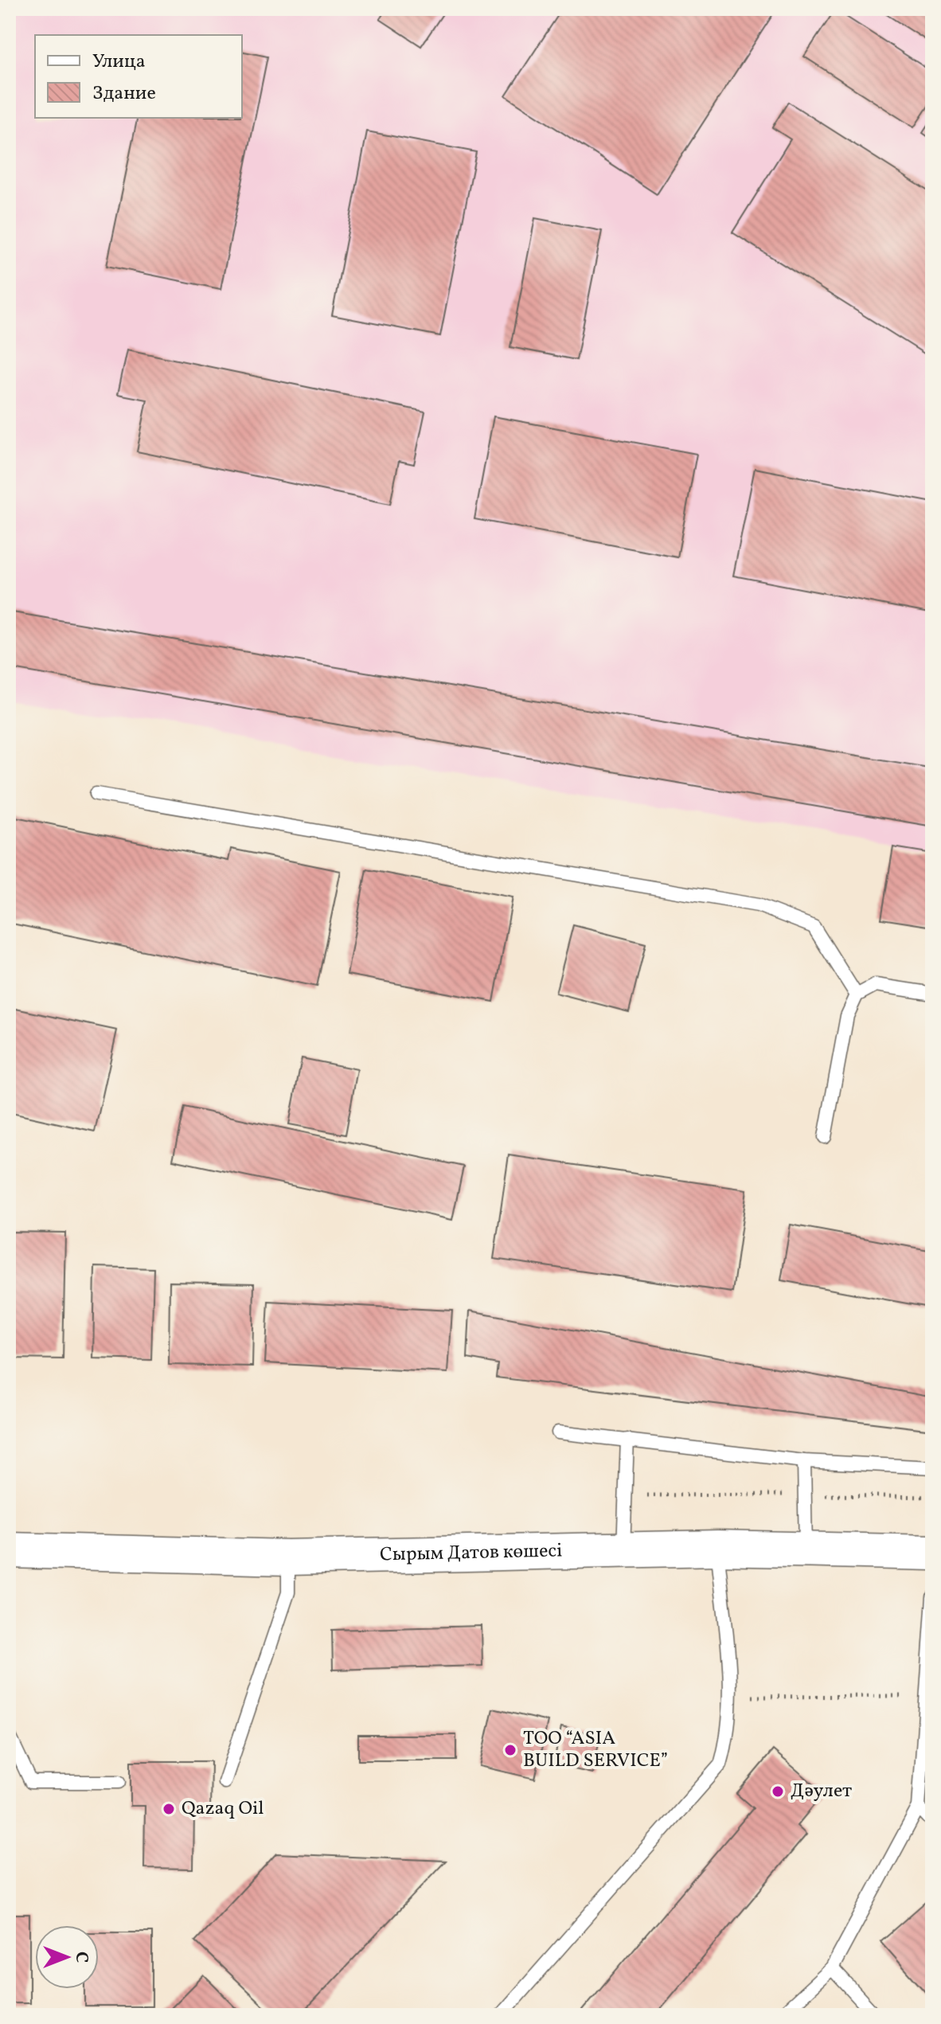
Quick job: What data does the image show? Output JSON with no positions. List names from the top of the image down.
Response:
{
  "streets": {
    "main road": ["Сырым Датов көшесі"]
  },
  "places": ["TOO “ASIA BUILD SERVICE”", "Дәулет", "Qazaq Oil"],
  "legend": ["Улица", "Здание"],
  "north": "right"
}
